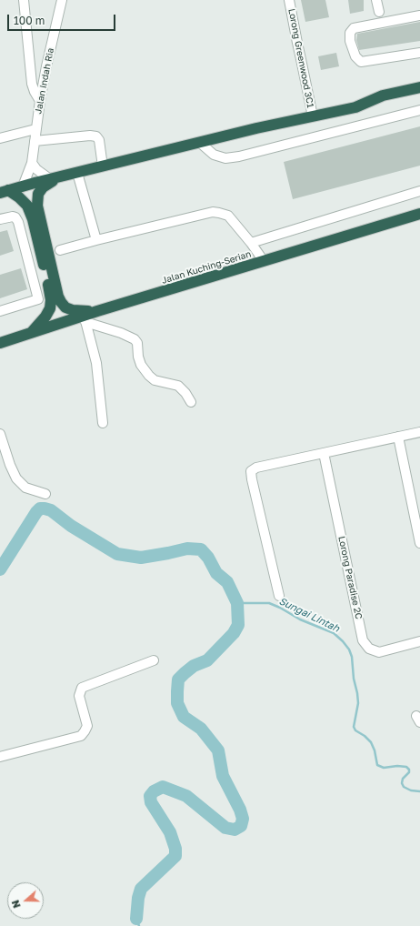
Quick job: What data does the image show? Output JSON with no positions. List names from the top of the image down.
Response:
{
  "streets": {
    "highway": ["Jalan Kuching-Serian"],
    "street": ["Lorong Greenwood 3C1", "Jalan Indah Ria", "Lorong Paradise 2C"]
  },
  "water": ["Sungai Lintah"],
  "scale_bar": "100 m",
  "north": "left"
}
